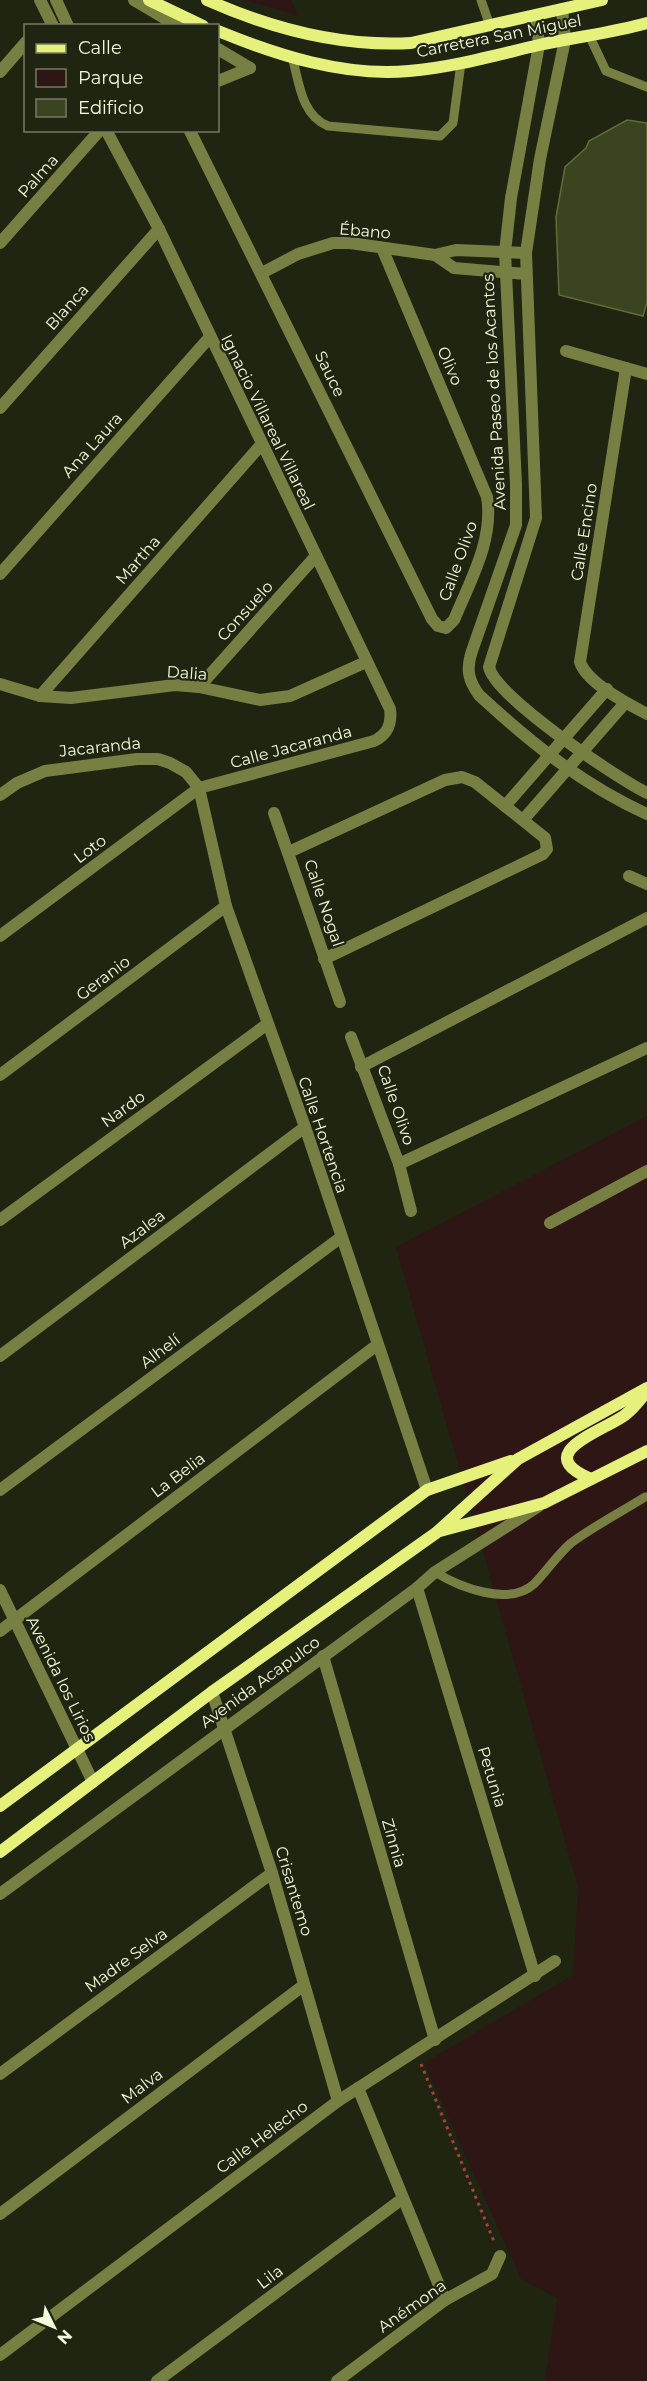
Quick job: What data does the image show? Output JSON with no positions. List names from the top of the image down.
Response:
{
  "streets": {
    "street": [
      "Carretera San Miguel",
      "Palma",
      "Ébano",
      "Blanca",
      "Olivo",
      "Sauce",
      "Avenida Paseo de los Acantos",
      "Ignacio Villareal Villareal",
      "Ana Laura",
      "Calle Encino",
      "Martha",
      "Calle Olivo",
      "Consuelo",
      "Dalia",
      "Jacaranda",
      "Calle Jacaranda",
      "Loto",
      "Calle Nogal",
      "Geranio",
      "Nardo",
      "Calle Hortencia",
      "Azalea",
      "Alhelí",
      "La Belia",
      "Avenida los Lirios",
      "Avenida Acapulco",
      "Petunia",
      "Zinnia",
      "Crisantemo",
      "Madre Selva",
      "Malva",
      "Calle Helecho",
      "Lila",
      "Anémona"
    ]
  },
  "crossings": [
    ["Carretera San Miguel", "Avenida Paseo de los Acantos"],
    ["Ébano", "Olivo"],
    ["Ébano", "Sauce"],
    ["Ébano", "Avenida Paseo de los Acantos"],
    ["Blanca", "Ignacio Villareal Villareal"],
    ["Olivo", "Calle Olivo"],
    ["Sauce", "Calle Olivo"],
    ["Ignacio Villareal Villareal", "Ana Laura"],
    ["Ignacio Villareal Villareal", "Martha"],
    ["Ignacio Villareal Villareal", "Consuelo"],
    ["Ignacio Villareal Villareal", "Dalia"],
    ["Ignacio Villareal Villareal", "Calle Jacaranda"],
    ["Martha", "Dalia"],
    ["Consuelo", "Dalia"],
    ["Jacaranda", "Calle Jacaranda"],
    ["Jacaranda", "Loto"],
    ["Jacaranda", "Calle Hortencia"],
    ["Calle Jacaranda", "Loto"],
    ["Calle Jacaranda", "Calle Hortencia"],
    ["Loto", "Calle Hortencia"],
    ["Geranio", "Calle Hortencia"],
    ["Nardo", "Calle Hortencia"],
    ["Calle Hortencia", "Azalea"],
    ["Calle Hortencia", "Alhelí"],
    ["Calle Hortencia", "La Belia"],
    ["La Belia", "Avenida los Lirios"],
    ["Avenida los Lirios", "Avenida Acapulco"],
    ["Avenida Acapulco", "Petunia"],
    ["Avenida Acapulco", "Zinnia"],
    ["Avenida Acapulco", "Crisantemo"],
    ["Petunia", "Calle Helecho"],
    ["Zinnia", "Calle Helecho"],
    ["Crisantemo", "Madre Selva"],
    ["Crisantemo", "Malva"],
    ["Crisantemo", "Calle Helecho"]
  ],
  "legend": ["Calle", "Parque", "Edificio"],
  "north": "bottom right"
}
